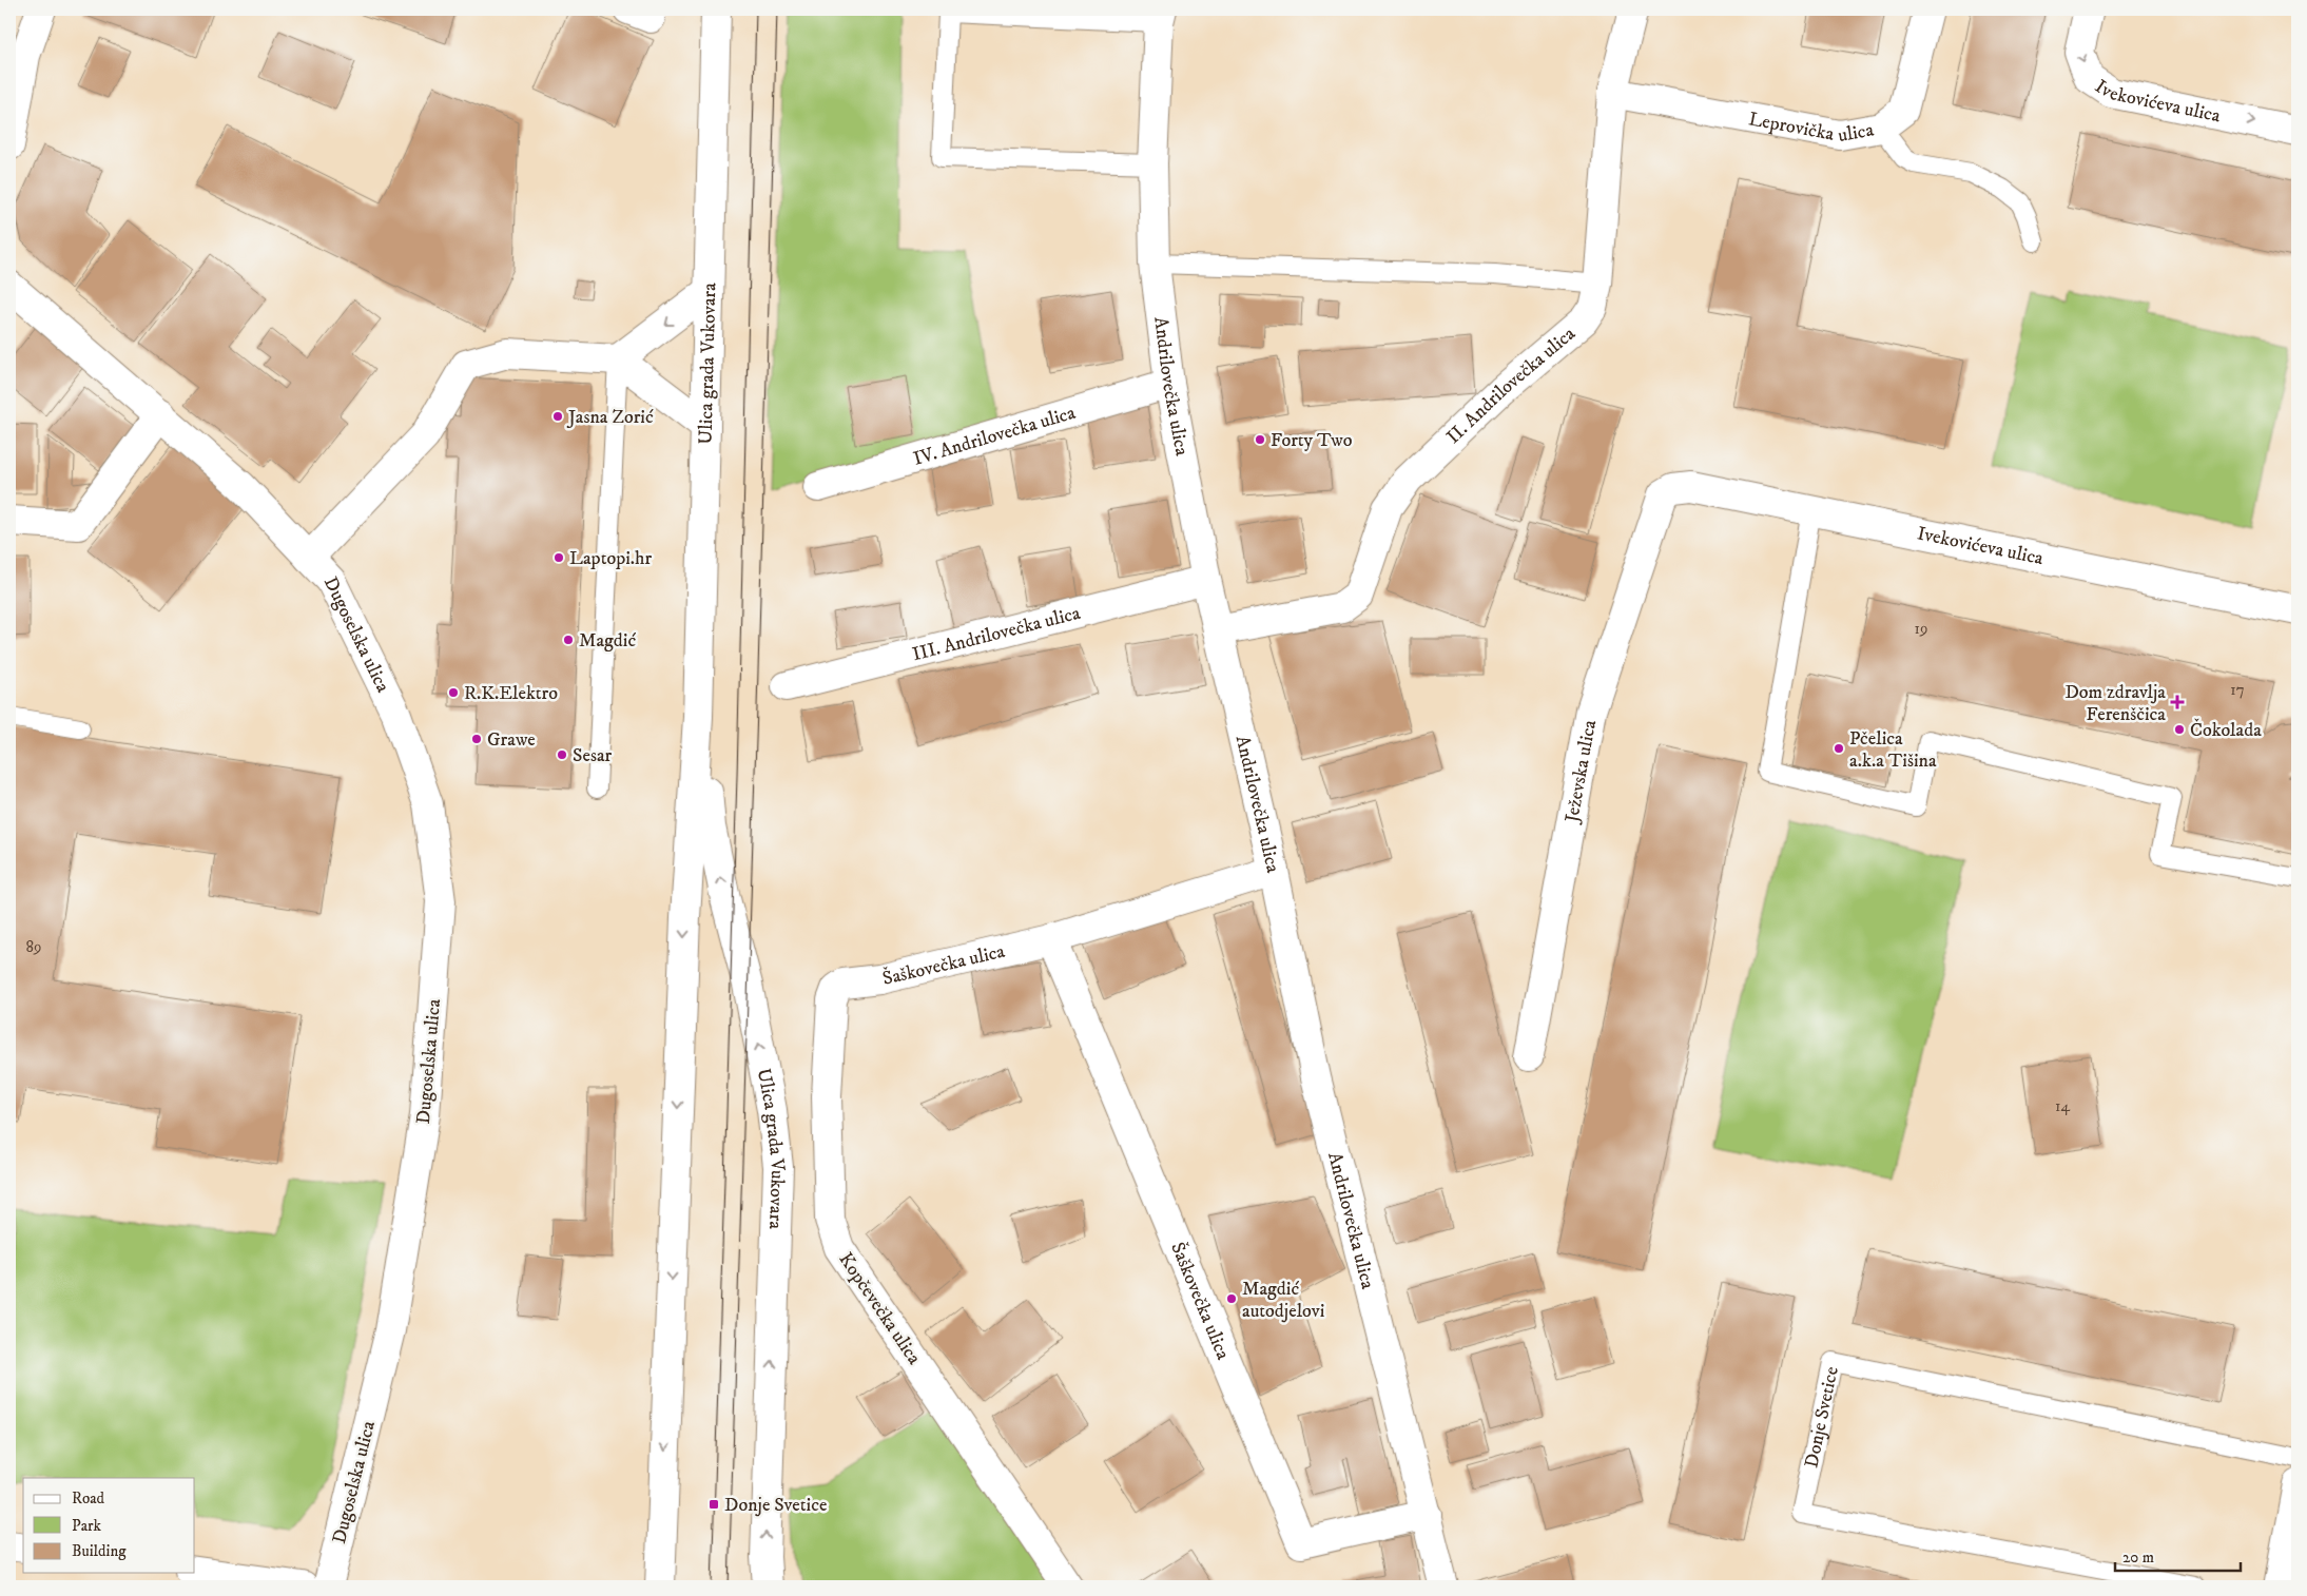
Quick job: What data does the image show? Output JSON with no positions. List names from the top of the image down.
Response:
{
  "streets": {
    "street": [
      "Ivekovićeva ulica",
      "Leprovička ulica",
      "Ulica grada Vukovara",
      "II. Andrilovečka ulica",
      "Andrilovečka ulica",
      "IV. Andrilovečka ulica",
      "III. Andrilovečka ulica",
      "Dugoselska ulica",
      "Ježevska ulica",
      "Šaškovečka ulica",
      "Kopčevečka ulica"
    ],
    "lane": ["Donje Svetice"]
  },
  "crossings": [
    ["Ivekovićeva ulica", "Ježevska ulica"],
    ["Leprovička ulica", "II. Andrilovečka ulica"],
    ["II. Andrilovečka ulica", "Andrilovečka ulica"],
    ["Andrilovečka ulica", "IV. Andrilovečka ulica"],
    ["Andrilovečka ulica", "III. Andrilovečka ulica"],
    ["Andrilovečka ulica", "Šaškovečka ulica"],
    ["Šaškovečka ulica", "Kopčevečka ulica"]
  ],
  "places": {
    "other": [
      "Jasna Zorić",
      "Forty Two",
      "Laptopi.hr",
      "Magdić",
      "R.K.Elektro",
      "Čokolada",
      "Grawe",
      "Pčelica a.k.a Tišina",
      "Sesar",
      "Magdić autodjelovi"
    ],
    "health": ["Dom zdravlja Ferenščica"],
    "transit": ["Donje Svetice"]
  },
  "house_numbers": [
    "19",
    "17",
    "89",
    "14"
  ],
  "legend": ["Road", "Park", "Building"],
  "scale_bar": "20 m"
}
